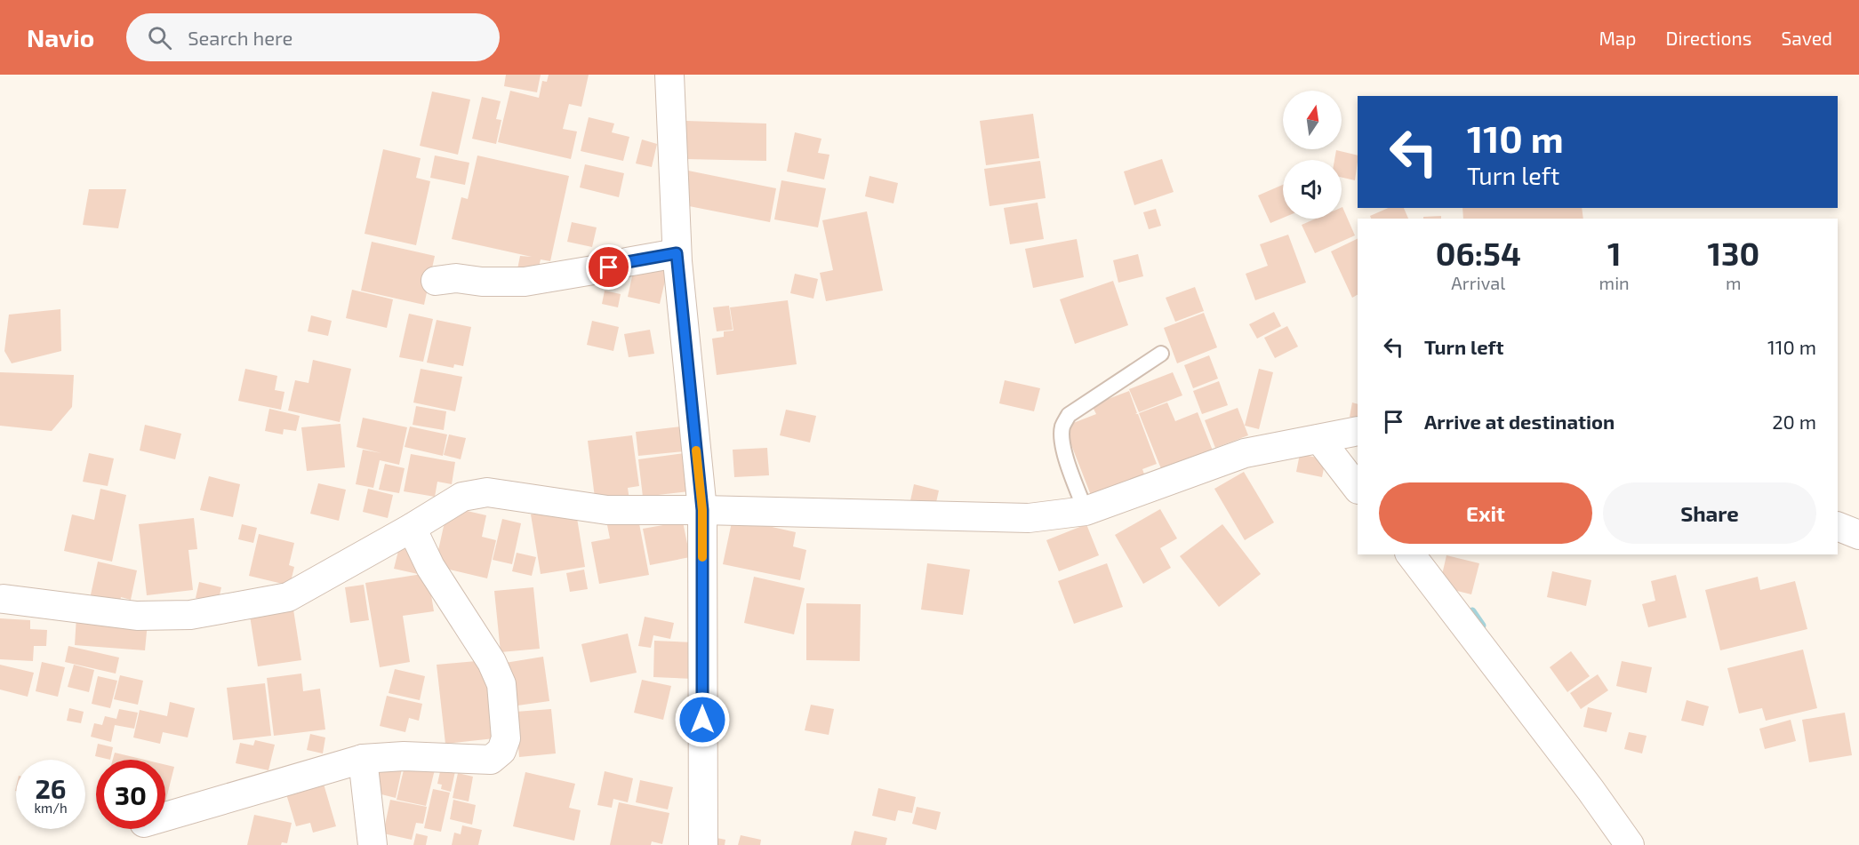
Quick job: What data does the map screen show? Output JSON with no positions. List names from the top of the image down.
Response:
{
  "north": "top",
  "page": {
    "header": "Navio",
    "search": "Search here",
    "nav": ["Map", "Directions", "Saved"],
    "turn": ["110 m", "Turn left"],
    "eta": [
      "06:54",
      "Arrival",
      "1",
      "min",
      "130",
      "m"
    ],
    "list": [
      {
        "name": "Turn left",
        "value": "110 m"
      },
      {
        "name": "Arrive at destination",
        "value": "20 m"
      }
    ],
    "buttons": ["Exit", "Share"],
    "speed": "26 km/h",
    "limit": "30"
  }
}
